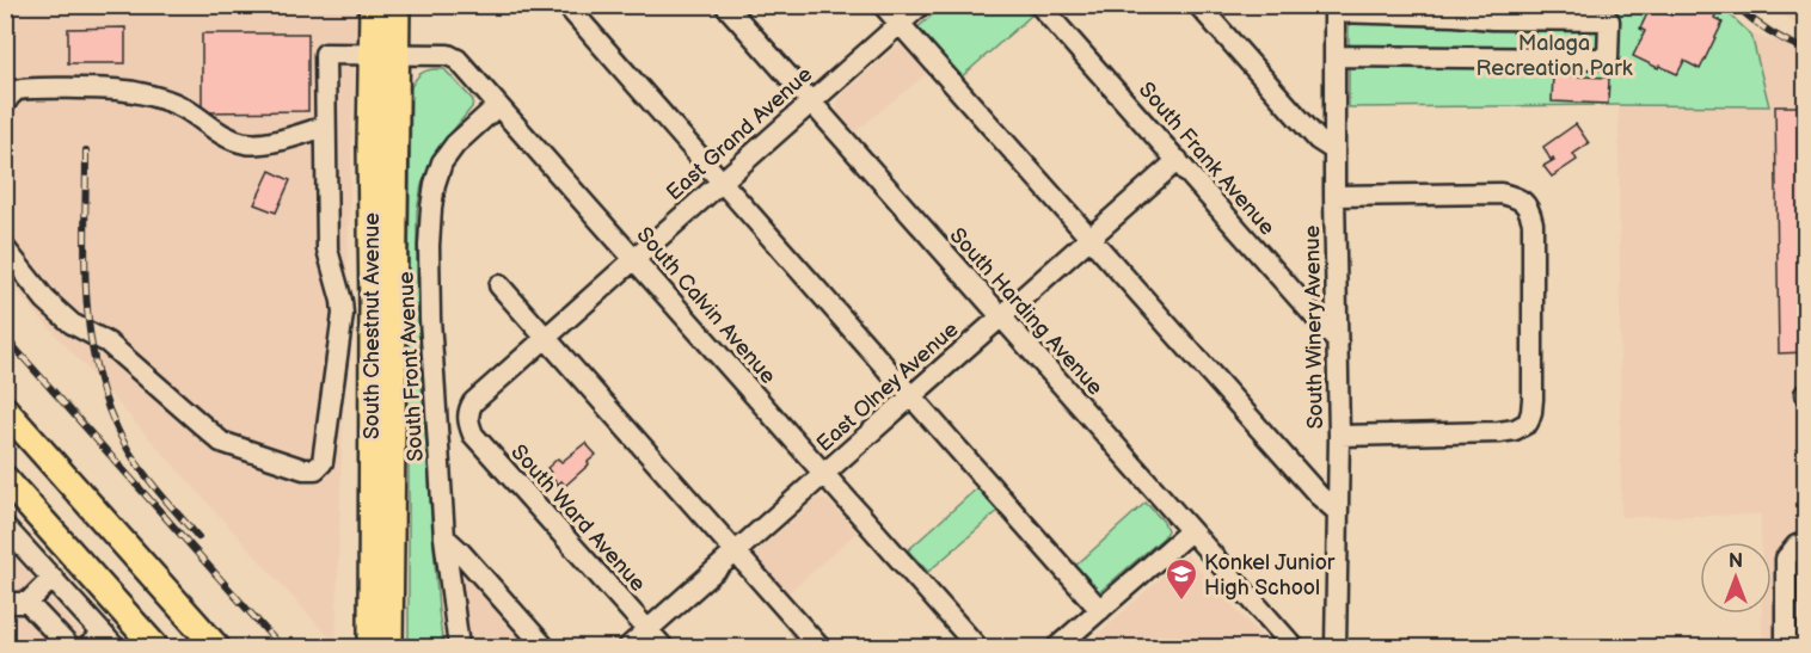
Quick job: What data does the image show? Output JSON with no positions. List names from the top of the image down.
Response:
{
  "streets": {
    "main road": ["South Chestnut Avenue"],
    "street": [
      "East Grand Avenue",
      "South Frank Avenue",
      "South Calvin Avenue",
      "South Harding Avenue",
      "South Winery Avenue",
      "South Front Avenue",
      "East Olney Avenue",
      "South Ward Avenue"
    ]
  },
  "crossings": [
    ["East Grand Avenue", "South Calvin Avenue"],
    ["East Grand Avenue", "South Harding Avenue"],
    ["East Grand Avenue", "South Ward Avenue"],
    ["South Frank Avenue", "South Winery Avenue"],
    ["South Frank Avenue", "East Olney Avenue"],
    ["South Calvin Avenue", "South Chestnut Avenue"],
    ["South Calvin Avenue", "South Front Avenue"],
    ["South Calvin Avenue", "East Olney Avenue"],
    ["South Harding Avenue", "East Olney Avenue"],
    ["East Olney Avenue", "South Ward Avenue"]
  ],
  "parks": ["Malaga Recreation Park"],
  "places": {
    "school or university": ["Konkel Junior High School"]
  },
  "north": "top"
}
